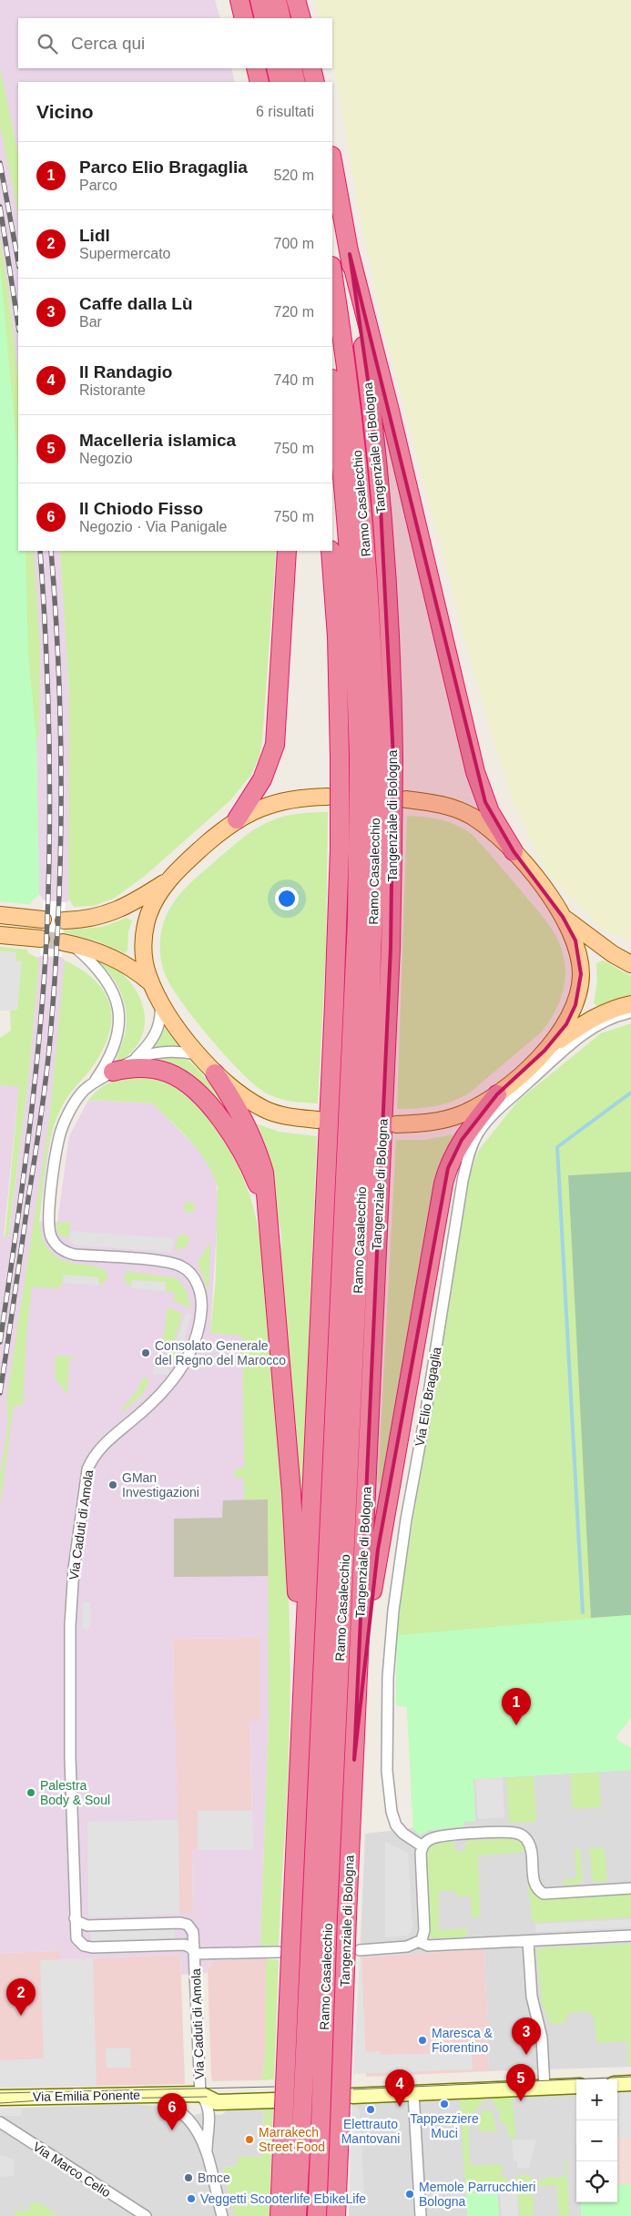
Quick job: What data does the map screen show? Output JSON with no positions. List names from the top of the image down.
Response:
{
  "streets": {
    "highway": ["Tangenziale di Bologna", "Ramo Casalecchio"],
    "main road": ["Via Emilia Ponente"],
    "street": ["Via Elio Bragaglia", "Via Caduti di Amola", "Via Marco Celio"]
  },
  "crossings": [
    ["Tangenziale di Bologna", "Ramo Casalecchio"],
    ["Via Caduti di Amola", "Via Emilia Ponente"]
  ],
  "places": [
    "Consolato Generale del Regno del Marocco",
    "GMan Investigazioni",
    "Palestra Body & Soul",
    "Maresca & Fiorentino",
    "Tappezziere Muci",
    "Elettrauto Mantovani",
    "Marrakech Street Food",
    "Bmce",
    "Memole Parrucchieri Bologna",
    "Veggetti Scooterlife EbikeLife"
  ],
  "page": {
    "search": "Cerca qui",
    "heading": ["Vicino", "6 risultati"],
    "list": [
      {
        "mark": "1",
        "name": "Parco Elio Bragaglia",
        "note": "Parco",
        "value": "520 m"
      },
      {
        "mark": "2",
        "name": "Lidl",
        "note": "Supermercato",
        "value": "700 m"
      },
      {
        "mark": "3",
        "name": "Caffe dalla Lù",
        "note": "Bar",
        "value": "720 m"
      },
      {
        "mark": "4",
        "name": "Il Randagio",
        "note": "Ristorante",
        "value": "740 m"
      },
      {
        "mark": "5",
        "name": "Macelleria islamica",
        "note": "Negozio",
        "value": "750 m"
      },
      {
        "mark": "6",
        "name": "Il Chiodo Fisso",
        "note": "Negozio · Via Panigale",
        "value": "750 m"
      }
    ],
    "pins": [
      "1",
      "2",
      "3",
      "5",
      "4",
      "6"
    ],
    "map_buttons": ["+", "−"]
  }
}
